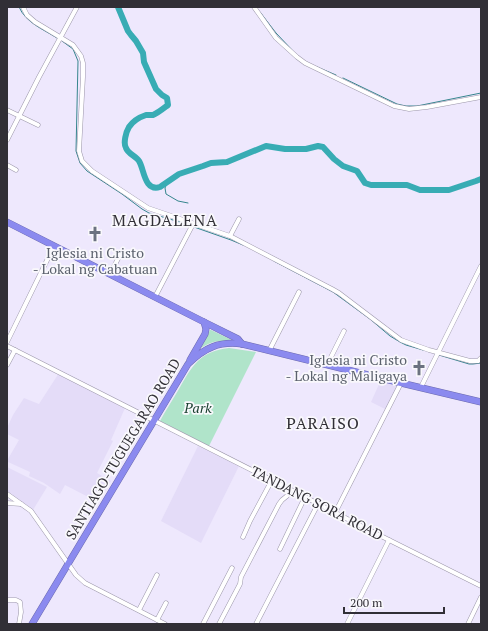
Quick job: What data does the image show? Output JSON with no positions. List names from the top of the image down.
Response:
{
  "streets": {
    "highway": ["SANTIAGO-TUGUEGARAO ROAD"],
    "street": ["TANDANG SORA ROAD"]
  },
  "crossings": [
    ["SANTIAGO-TUGUEGARAO ROAD", "TANDANG SORA ROAD"]
  ],
  "districts": ["MAGDALENA", "PARAISO"],
  "parks": ["Park"],
  "places": {
    "church": ["Iglesia ni Cristo - Lokal ng Cabatuan", "Iglesia ni Cristo - Lokal ng Maligaya"]
  },
  "scale_bar": "200 m"
}
